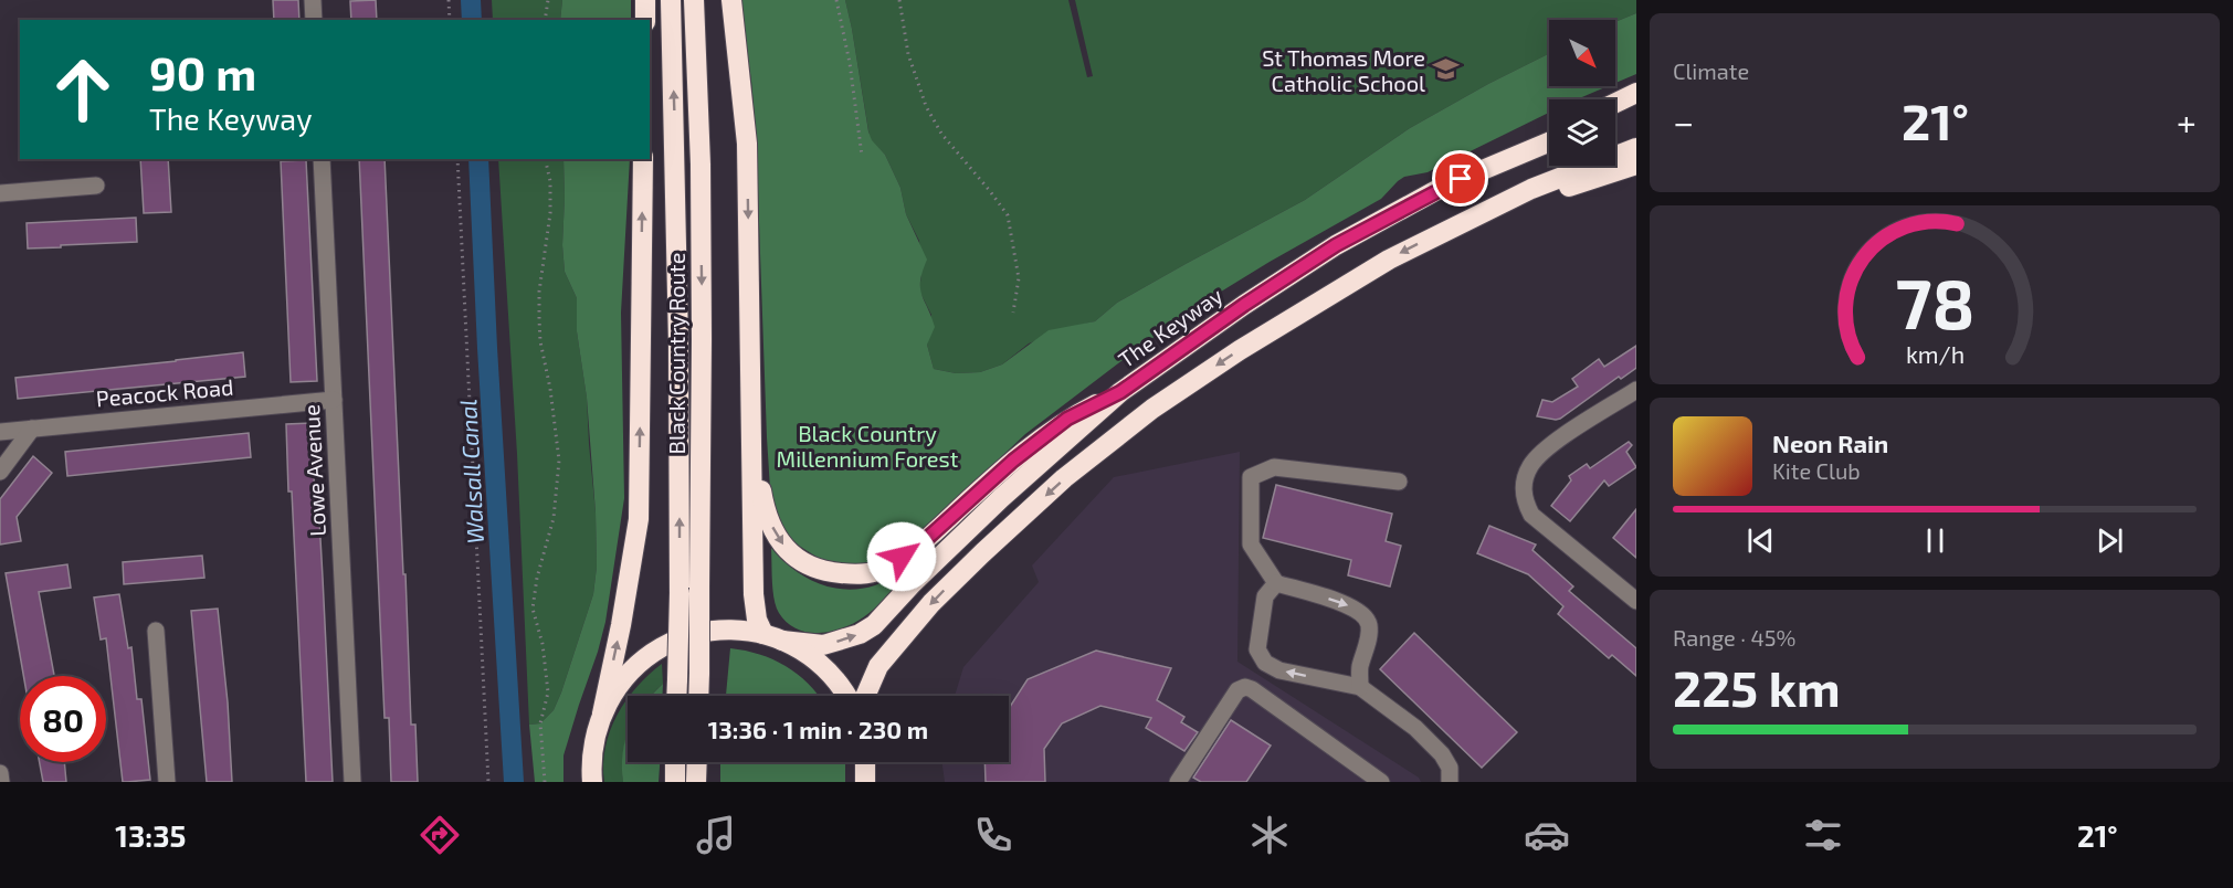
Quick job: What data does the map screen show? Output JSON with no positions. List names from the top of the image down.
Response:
{
  "streets": {
    "highway": ["The Keyway", "Black Country Route"],
    "street": ["Peacock Road", "Lowe Avenue"]
  },
  "crossings": [
    ["Peacock Road", "Lowe Avenue"]
  ],
  "water": ["Walsall Canal"],
  "parks": ["Black Country Millennium Forest"],
  "places": {
    "school or university": ["St Thomas More Catholic School"]
  },
  "north": "bottom right",
  "page": {
    "tile": [
      "Climate",
      ["Range · 45%", "225 km"]
    ],
    "turn": ["90 m", "The Keyway"],
    "heat": ["−", "21°", "+"],
    "song": ["Neon Rain", "Kite Club"],
    "limit": "80",
    "trip": "13:36 · 1 min · 230 m",
    "tabs": ["13:35", "21°"],
    "gauge": ["78", "km/h"]
  }
}
